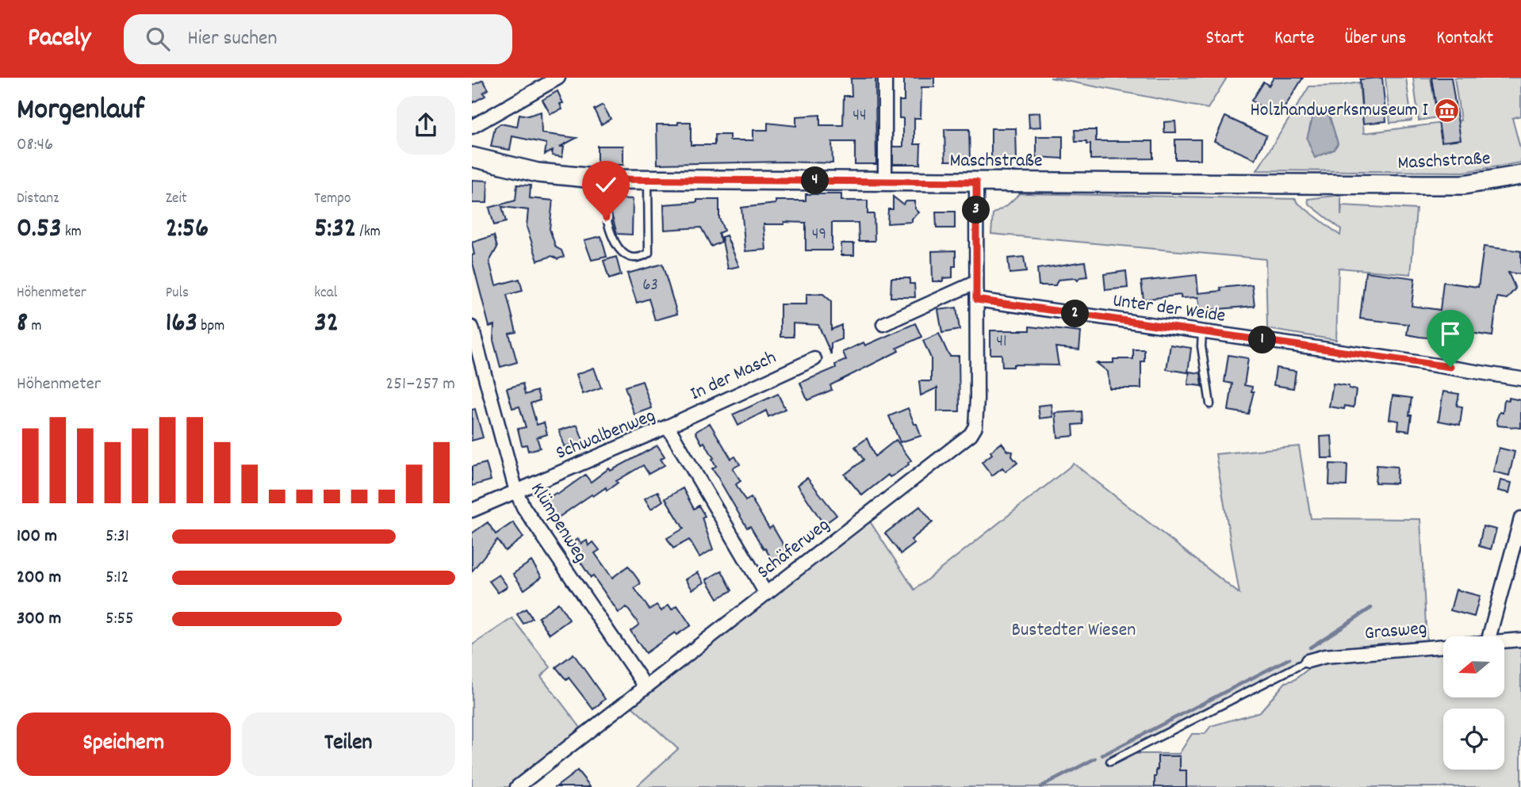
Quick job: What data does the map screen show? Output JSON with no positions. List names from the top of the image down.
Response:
{
  "streets": {
    "street": [
      "Maschstraße",
      "Unter der Weide",
      "In der Masch",
      "Schwalbenweg",
      "Klümpenweg",
      "Schäferweg",
      "Grasweg"
    ]
  },
  "crossings": [
    ["Maschstraße", "Schäferweg"],
    ["Unter der Weide", "Schäferweg"],
    ["In der Masch", "Schwalbenweg"],
    ["Schwalbenweg", "Klümpenweg"],
    ["Schwalbenweg", "Schäferweg"],
    ["Klümpenweg", "Schäferweg"]
  ],
  "parks": ["Bustedter Wiesen"],
  "places": {
    "museum": ["Holzhandwerksmuseum I"]
  },
  "house_numbers": [
    "44",
    "49",
    "63",
    "41"
  ],
  "north": "left",
  "page": {
    "header": "Pacely",
    "search": "Hier suchen",
    "nav": [
      "Start",
      "Karte",
      "Über uns",
      "Kontakt"
    ],
    "heading": ["Morgenlauf", "08:46"],
    "pins": [
      "4",
      "3",
      "2",
      "1"
    ],
    "stats": [
      ["Distanz", "0.53 km"],
      ["Zeit", "2:56"],
      ["Tempo", "5:32 /km"],
      ["Höhenmeter", "8 m"],
      ["Puls", "163 bpm"],
      ["kcal", "32"]
    ],
    "chart": ["Höhenmeter", "251–257 m"],
    "list": [
      {
        "name": "100 m",
        "note": "5:31"
      },
      {
        "name": "200 m",
        "note": "5:12"
      },
      {
        "name": "300 m",
        "note": "5:55"
      }
    ],
    "buttons": ["Speichern", "Teilen"]
  }
}
